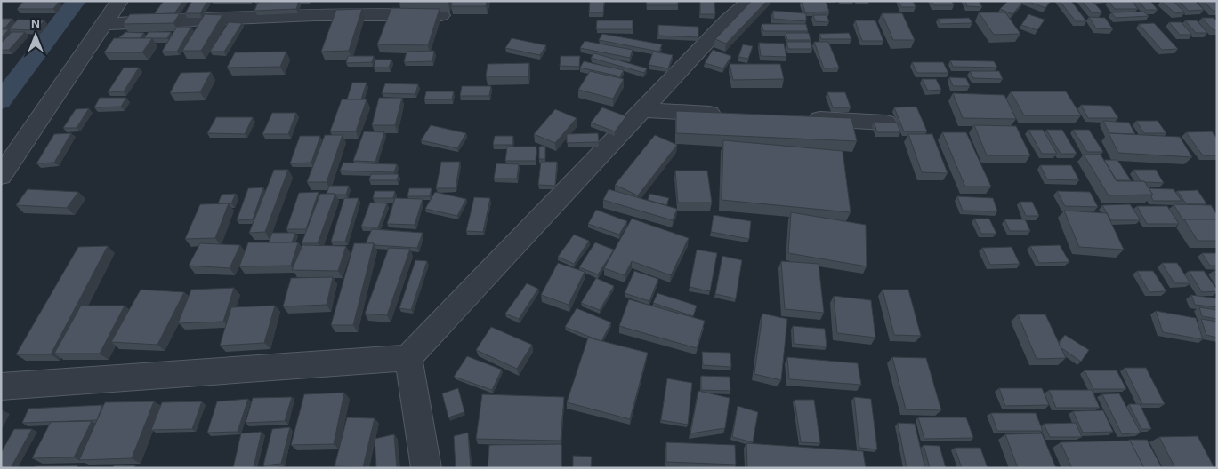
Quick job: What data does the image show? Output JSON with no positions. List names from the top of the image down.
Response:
{
  "north": "top"
}
